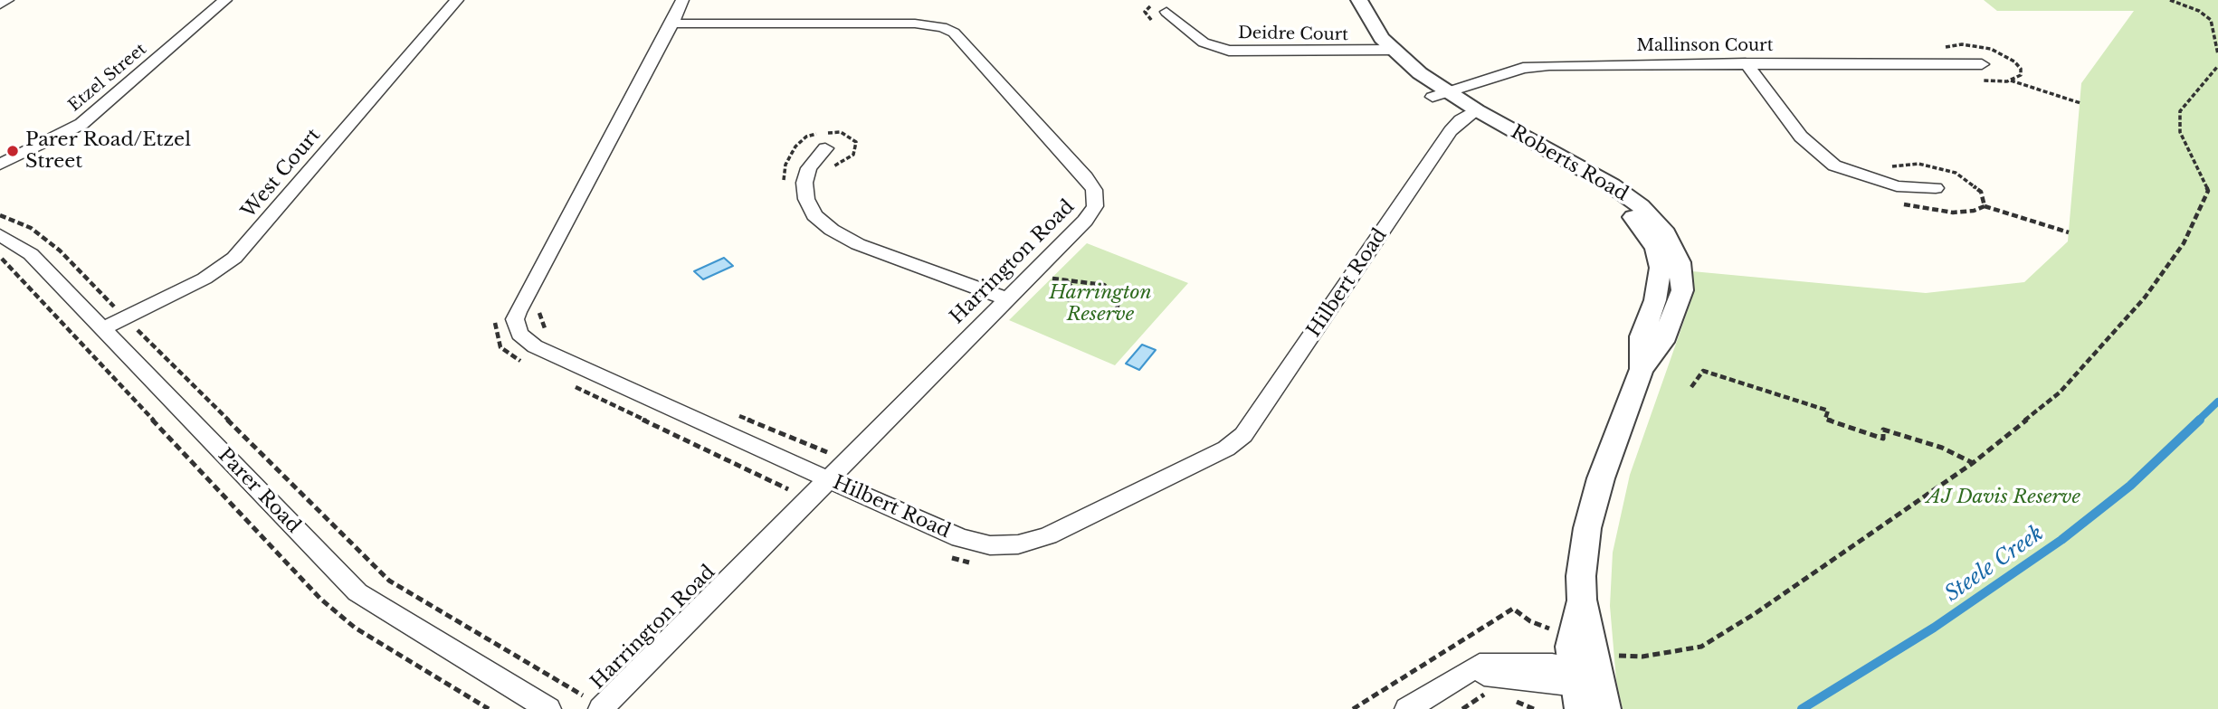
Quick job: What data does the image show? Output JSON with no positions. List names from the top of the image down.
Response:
{
  "streets": {
    "street": [
      "Deidre Court",
      "Mallinson Court",
      "Etzel Street",
      "Roberts Road",
      "West Court",
      "Harrington Road",
      "Hilbert Road",
      "Parer Road"
    ]
  },
  "crossings": [
    ["Deidre Court", "Roberts Road"],
    ["Mallinson Court", "Roberts Road"],
    ["Roberts Road", "Hilbert Road"],
    ["West Court", "Parer Road"],
    ["Harrington Road", "Hilbert Road"]
  ],
  "water": ["Steele Creek"],
  "parks": ["Harrington Reserve", "AJ Davis Reserve"],
  "places": ["Parer Road/Etzel Street"]
}
